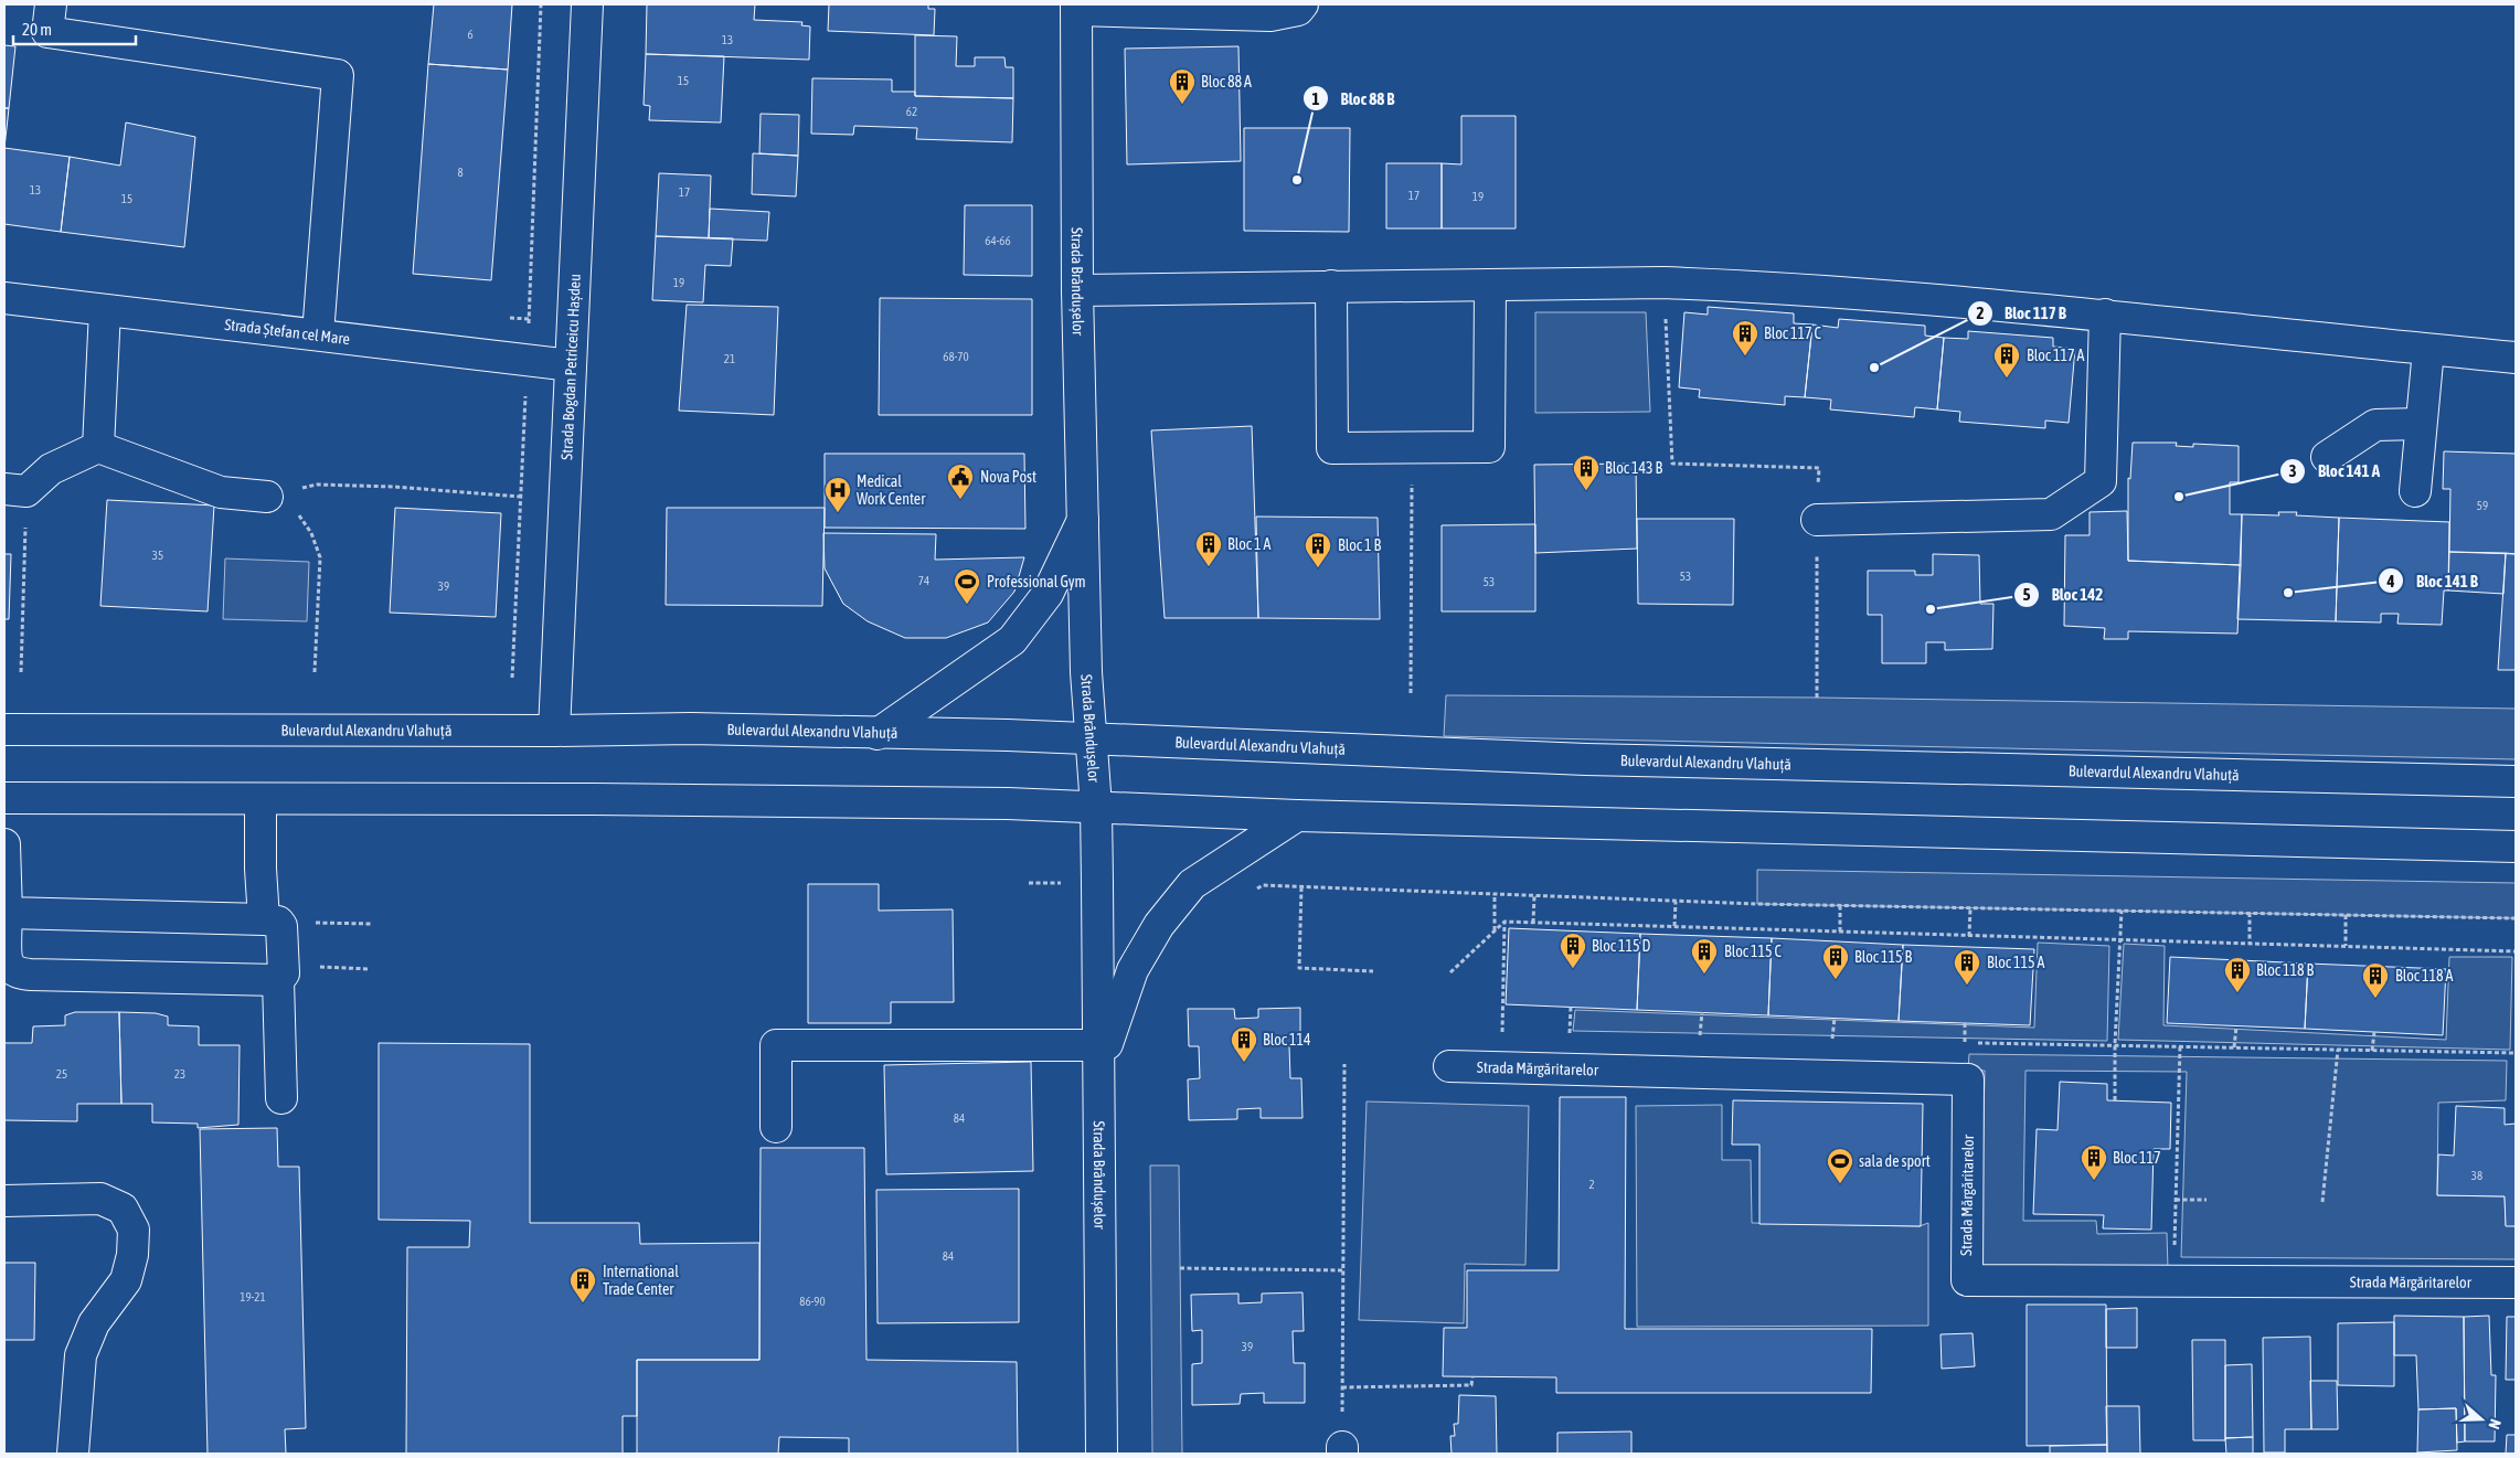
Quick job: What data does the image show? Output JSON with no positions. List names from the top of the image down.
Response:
{
  "streets": {
    "main road": [
      "Strada Brândușelor",
      "Strada Ștefan cel Mare",
      "Strada Bogdan Petriceicu Hașdeu",
      "Bulevardul Alexandru Vlahuță",
      "Strada Mărgăritarelor"
    ]
  },
  "crossings": [
    ["Strada Brândușelor", "Bulevardul Alexandru Vlahuță"],
    ["Strada Ștefan cel Mare", "Strada Bogdan Petriceicu Hașdeu"],
    ["Strada Bogdan Petriceicu Hașdeu", "Bulevardul Alexandru Vlahuță"]
  ],
  "places": {
    "building": [
      "Bloc 88 A",
      "Bloc 117 C",
      "Bloc 117 A",
      "Bloc 143 B",
      "Bloc 1 A",
      "Bloc 1 B",
      "Bloc 115 D",
      "Bloc 115 C",
      "Bloc 115 B",
      "Bloc 115 A",
      "Bloc 118 B",
      "Bloc 118 A",
      "Bloc 114",
      "Bloc 117",
      "International Trade Center"
    ],
    "other": [
      "Bloc 88 B",
      "Bloc 117 B",
      "Bloc 141 A",
      "Bloc 141 B",
      "Bloc 142"
    ],
    "public building": ["Nova Post"],
    "hospital": ["Medical Work Center"],
    "sports": ["Professional Gym", "sala de sport"]
  },
  "house_numbers": [
    "6",
    "13",
    "15",
    "62",
    "8",
    "13",
    "17",
    "17",
    "19",
    "15",
    "64-66",
    "19",
    "68-70",
    "21",
    "59",
    "35",
    "53",
    "74",
    "53",
    "39",
    "25",
    "23",
    "84",
    "38",
    "2",
    "84",
    "19-21",
    "86-90",
    "39"
  ],
  "scale_bar": "20 m",
  "north": "right"
}
